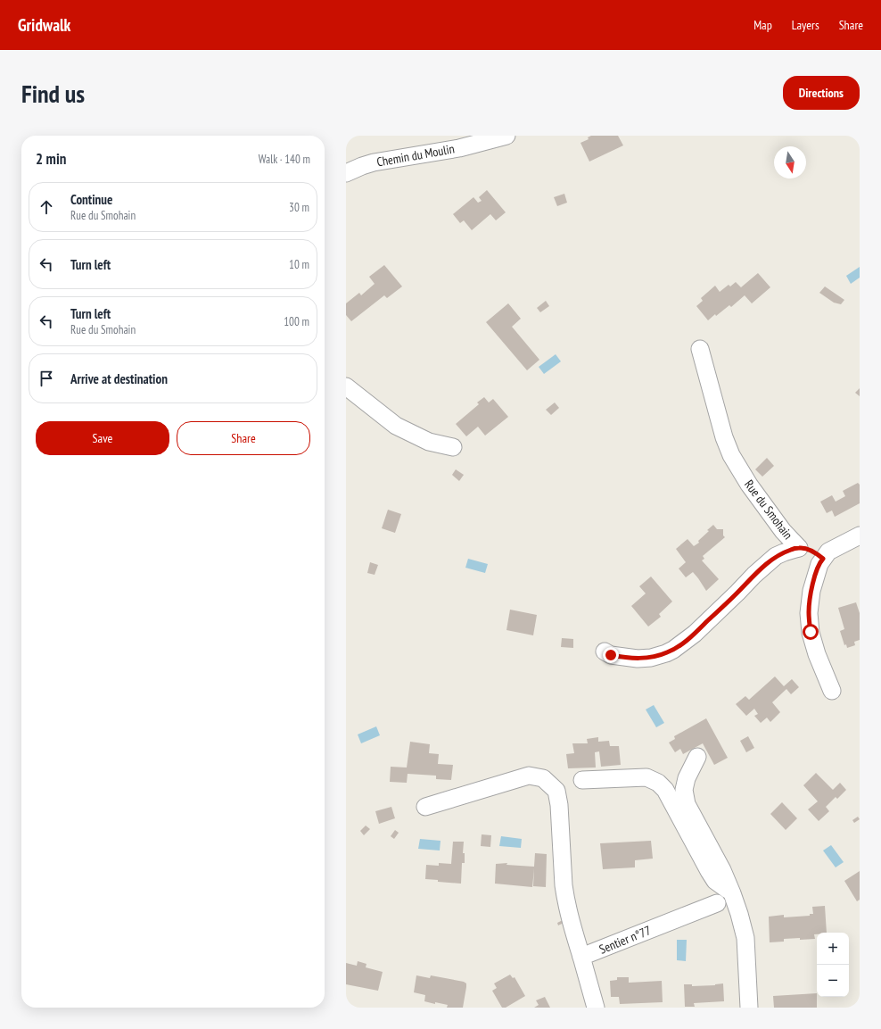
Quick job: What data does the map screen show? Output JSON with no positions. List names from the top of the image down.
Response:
{
  "streets": {
    "street": ["Chemin du Moulin", "Rue du Smohain", "Sentier n°77"]
  },
  "north": "bottom",
  "page": {
    "header": "Gridwalk",
    "nav": ["Map", "Layers", "Share"],
    "buttons": [
      "Directions",
      ["Save", "Share"]
    ],
    "title": "Find us",
    "heading": ["2 min", "Walk · 140 m"],
    "list": [
      ["Continue", "Rue du Smohain", "30 m"],
      ["Turn left", "10 m"],
      ["Turn left", "Rue du Smohain", "100 m"],
      "Arrive at destination"
    ],
    "map_buttons": ["+", "−"]
  }
}
